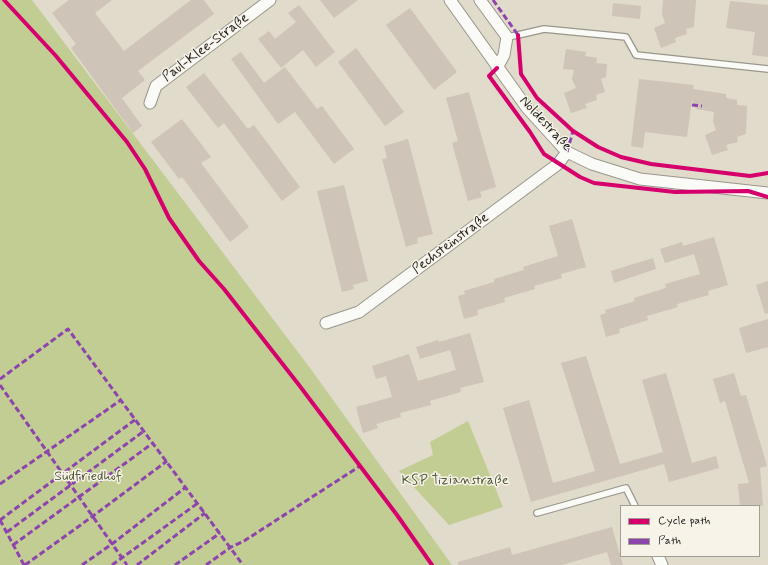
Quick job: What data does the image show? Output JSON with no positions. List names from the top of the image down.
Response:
{
  "streets": {
    "street": ["Paul-Klee-Straße", "Noldestraße", "Pechsteinstraße"]
  },
  "crossings": [
    ["Noldestraße", "Pechsteinstraße"]
  ],
  "parks": ["Südfriedhof", "KSP Tizianstraße"],
  "legend": ["Cycle path", "Path"]
}
